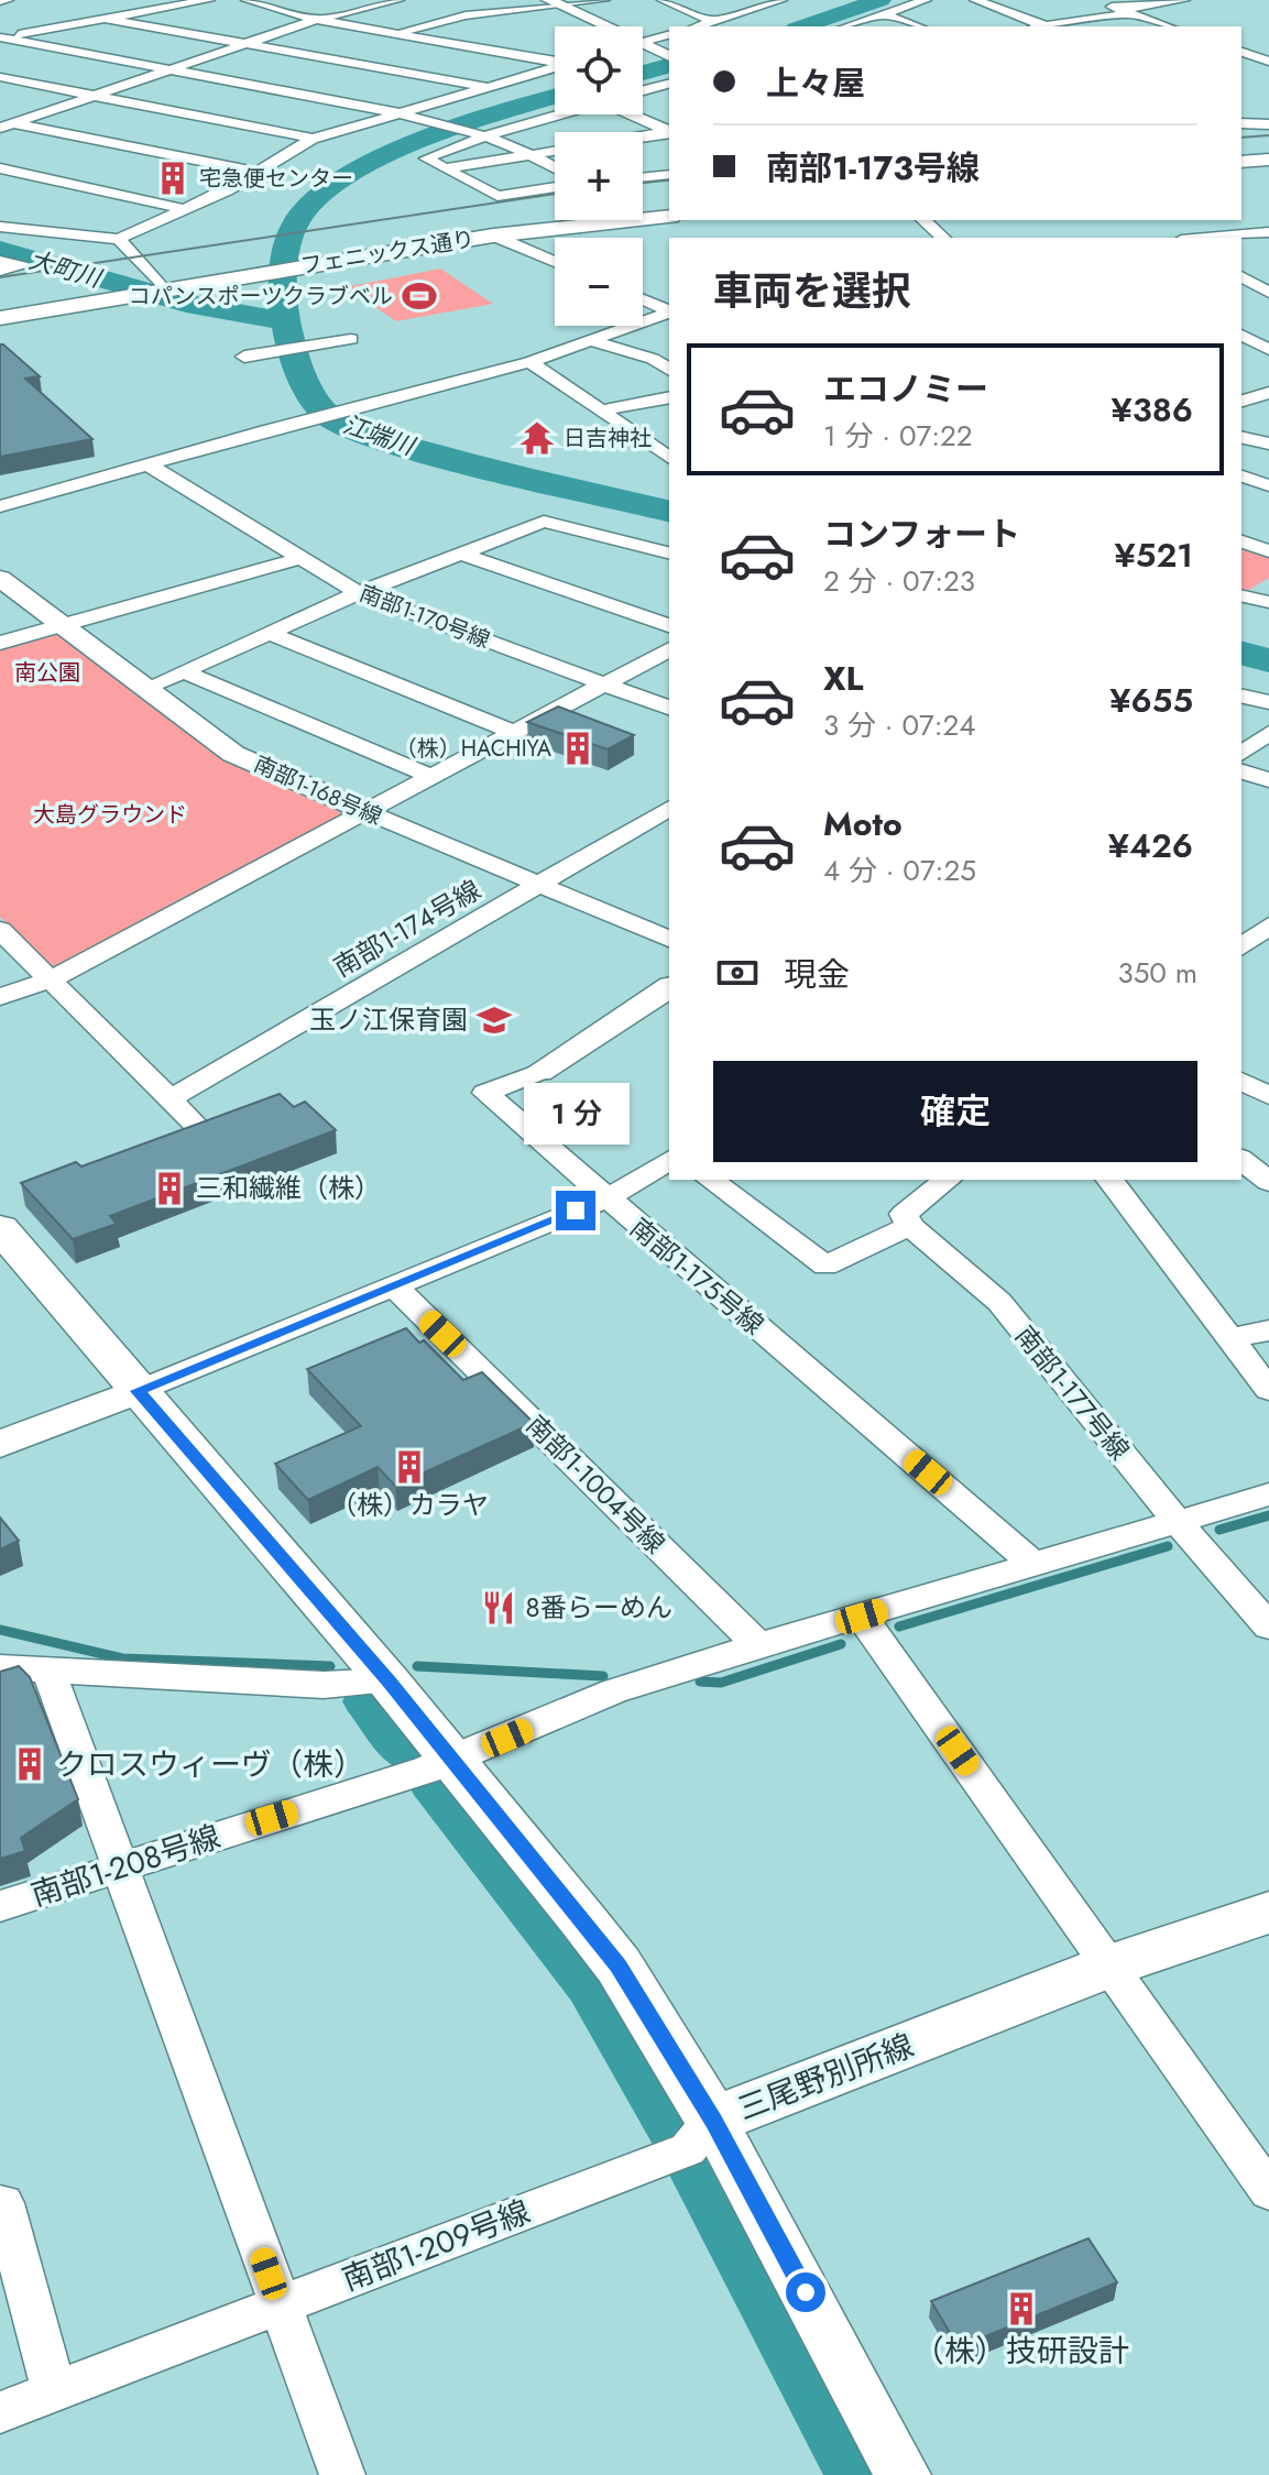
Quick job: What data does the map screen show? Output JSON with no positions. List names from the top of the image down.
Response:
{
  "streets": {
    "main road": ["フェニックス通り", "三尾野別所線"],
    "street": [
      "南部1-170号線",
      "南部1-168号線",
      "南部1-174号線",
      "南部1-175号線",
      "南部1-177号線",
      "南部1-1004号線",
      "南部1-208号線",
      "南部1-209号線"
    ]
  },
  "crossings": [
    ["南部1-168号線", "南部1-174号線"],
    ["南部1-175号線", "南部1-208号線"],
    ["南部1-177号線", "南部1-208号線"],
    ["南部1-1004号線", "南部1-208号線"],
    ["南部1-208号線", "三尾野別所線"],
    ["三尾野別所線", "南部1-209号線"]
  ],
  "water": ["大町川", "江端川"],
  "parks": ["南公園", "大島グラウンド"],
  "places": {
    "building": [
      "宅急便センター",
      "（株）HACHIYA",
      "三和繊維（株）",
      "（株）カラヤ",
      "クロスウィーヴ（株）",
      "（株）技研設計"
    ],
    "sports": ["コパンスポーツクラブベル"],
    "temple": ["日吉神社"],
    "school or university": ["玉ノ江保育園"],
    "restaurant": ["８番らーめん"]
  },
  "page": {
    "map_buttons": ["+", "−"],
    "banner": ["上々屋", "南部1-173号線"],
    "heading": "車両を選択",
    "list": [
      {
        "name": "エコノミー",
        "note": "1 分 · 07:22",
        "value": "¥386"
      },
      {
        "name": "コンフォート",
        "note": "2 分 · 07:23",
        "value": "¥521"
      },
      {
        "name": "XL",
        "note": "3 分 · 07:24",
        "value": "¥655"
      },
      {
        "name": "Moto",
        "note": "4 分 · 07:25",
        "value": "¥426"
      }
    ],
    "pay": ["現金", "350 m"],
    "buttons": "確定",
    "bubble": "1 分"
  }
}
